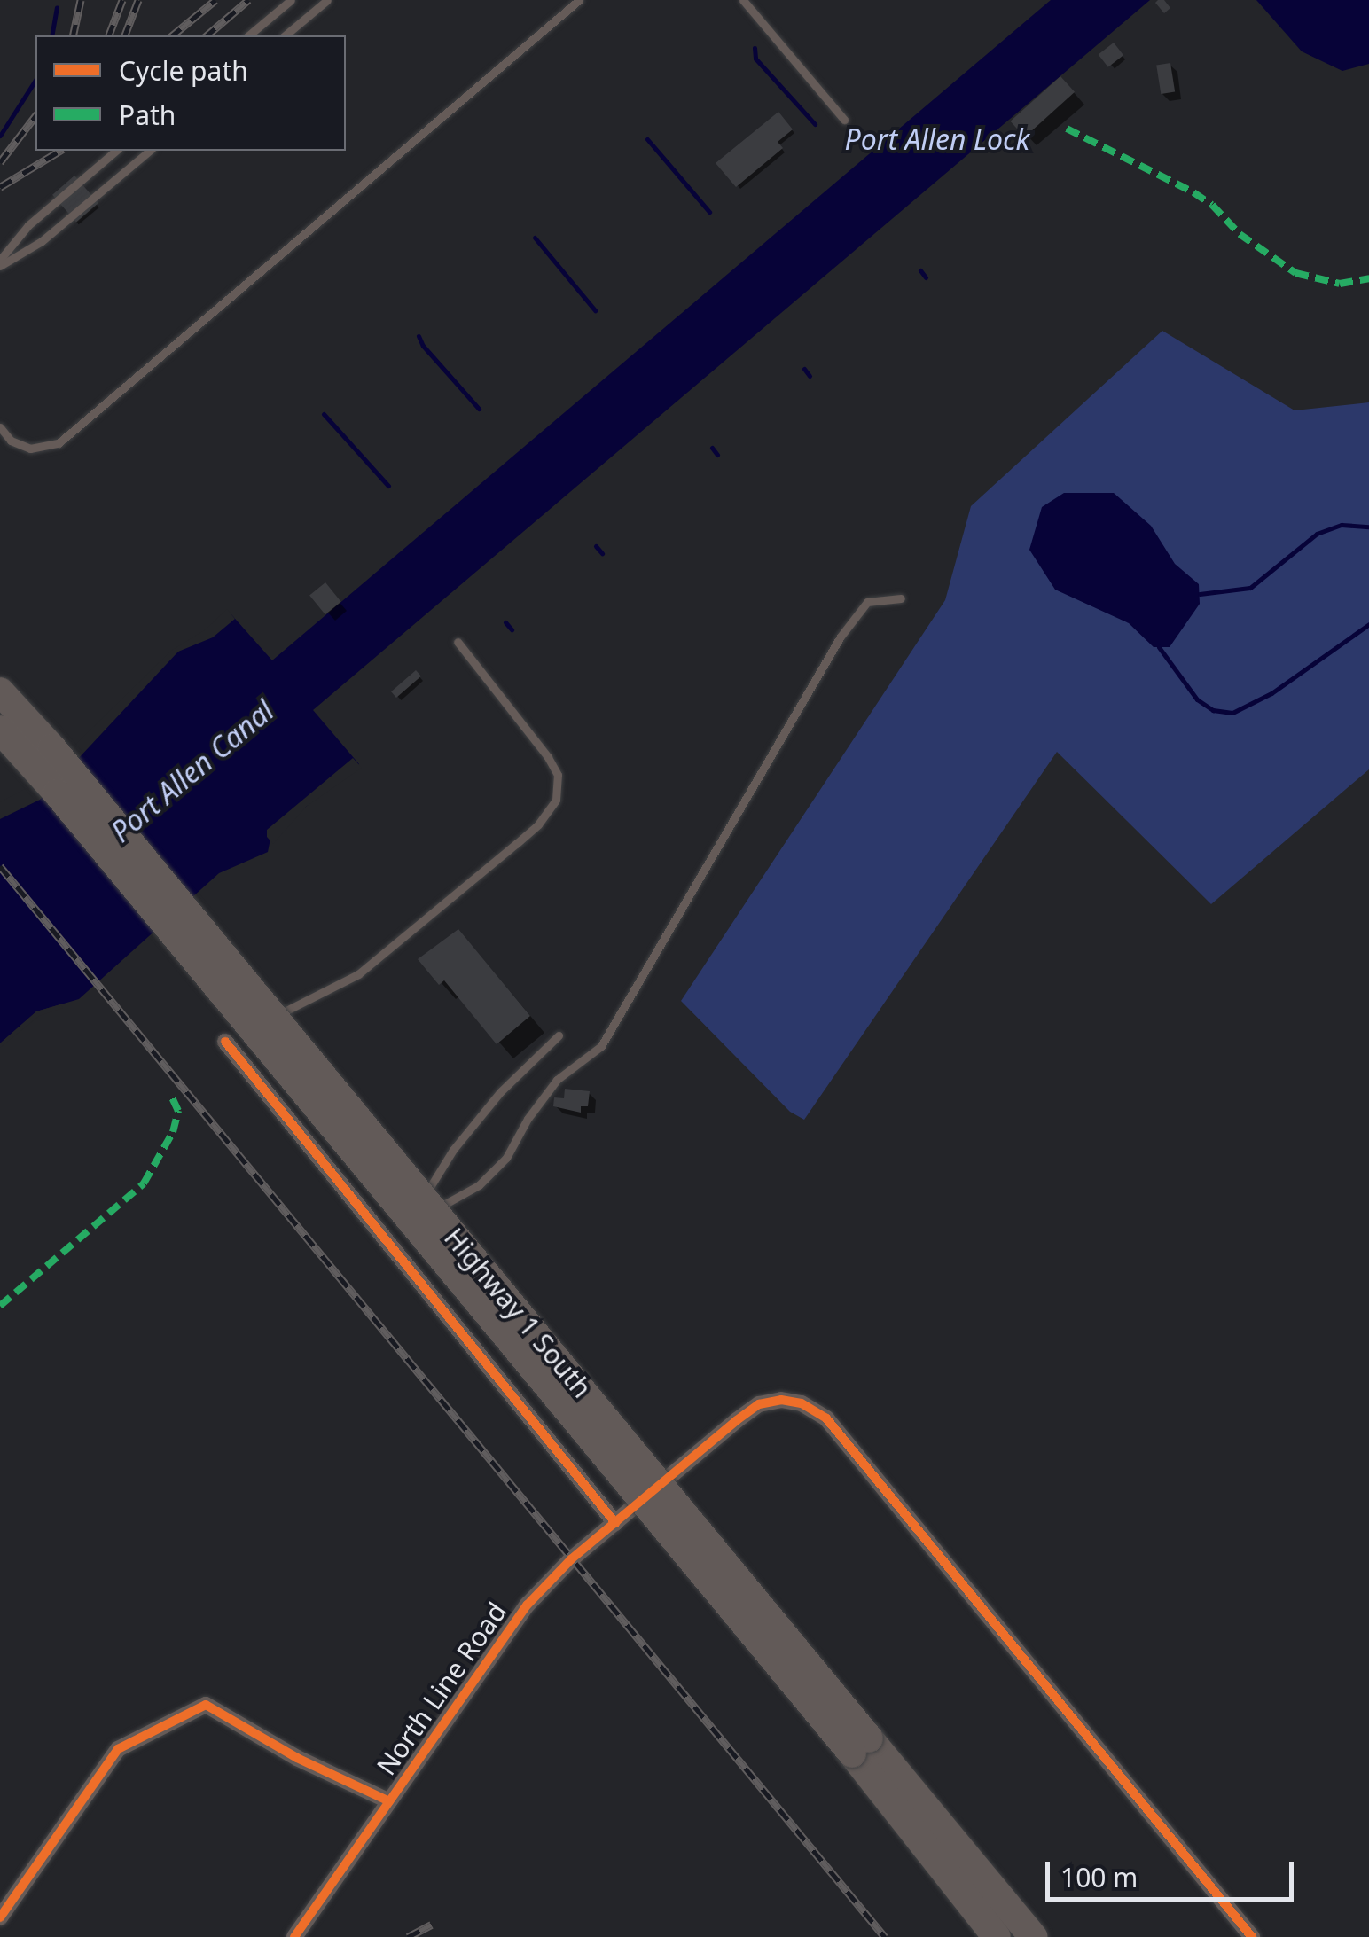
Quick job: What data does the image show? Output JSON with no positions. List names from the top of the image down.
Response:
{
  "streets": {
    "highway": ["Highway 1 South"],
    "street": ["North Line Road"]
  },
  "water": ["Port Allen Lock", "Port Allen Canal"],
  "legend": ["Cycle path", "Path"],
  "scale_bar": "100 m"
}
